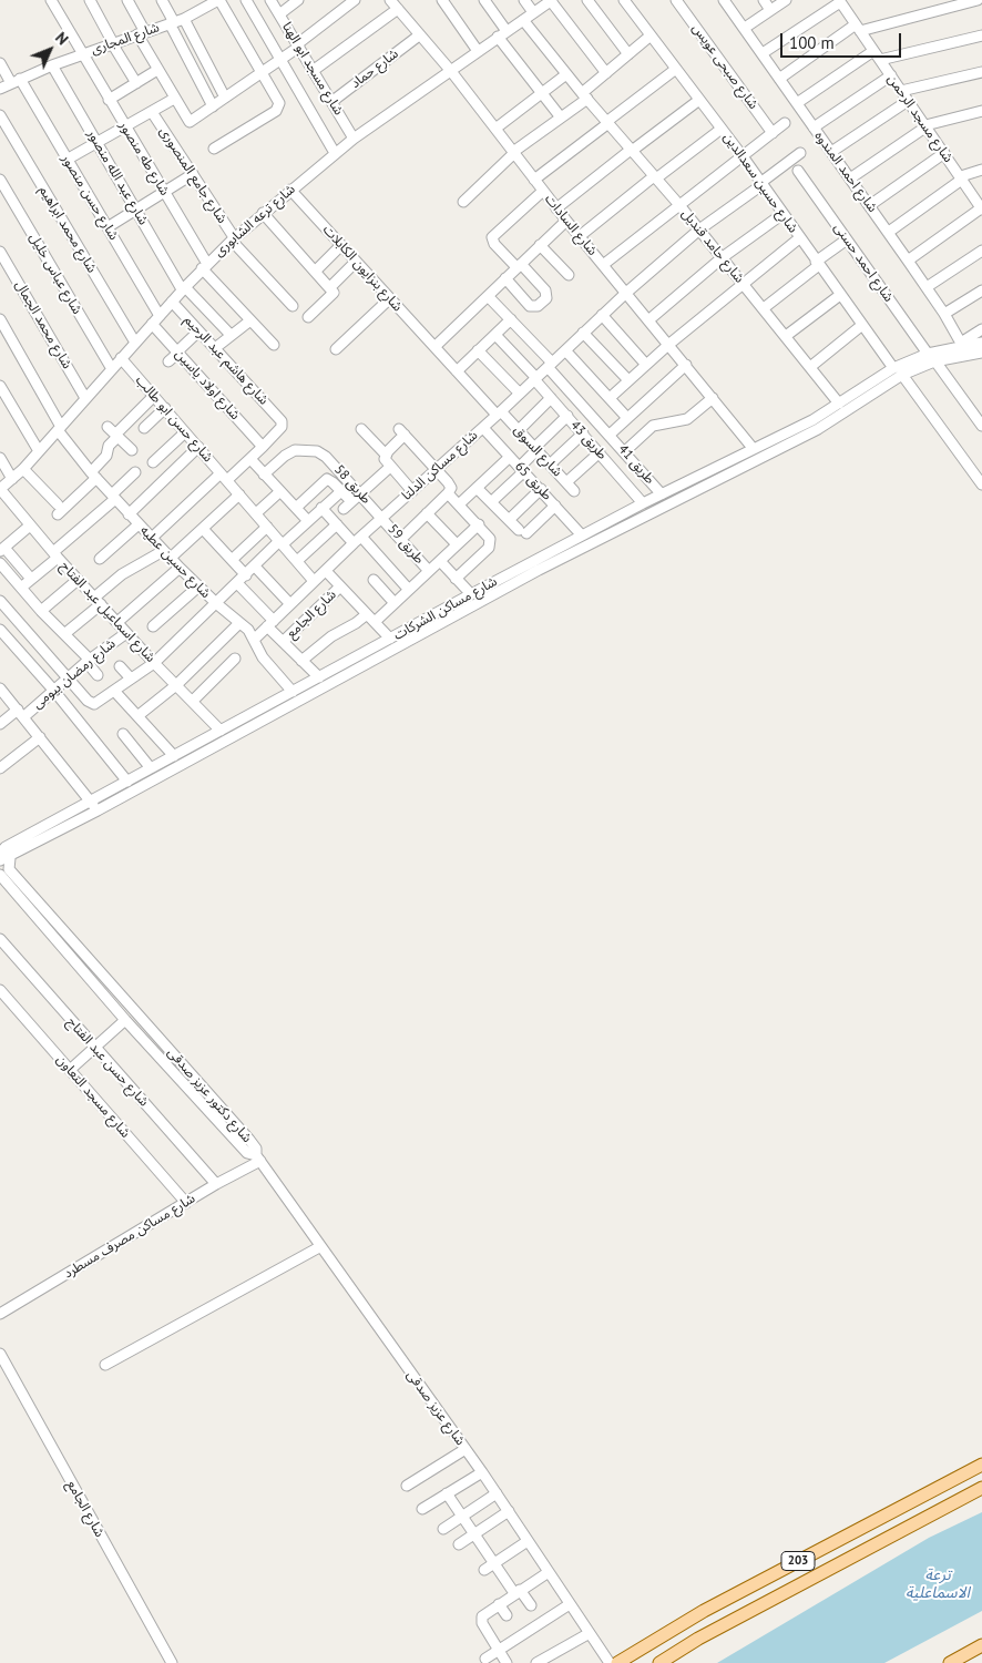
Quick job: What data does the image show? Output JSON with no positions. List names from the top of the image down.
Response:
{
  "streets": {
    "main road": ["203"],
    "street": [
      "شارع المجارى",
      "شارع صبحى عويس",
      "شارع مسجد ابو الهنا",
      "شارع حماد",
      "شارع مسجد الرحمن",
      "شارع طه منصور",
      "شارع احمد المندوه",
      "شارع جامع المنصورى",
      "شارع عبد الله منصور",
      "شارع حسين سعدالدين",
      "شارع حسن منصور",
      "شارع ترعه الشابورى",
      "شارع السادات",
      "شارع محمد ابراهيم",
      "شارع حامد قنديل",
      "شارع احمد حسنى",
      "شارع بنزايون الكابلات",
      "شارع عباس خليل",
      "شارع محمد الجمال",
      "شارع هاشم عبد الرحيم",
      "شارع اولاد ياسين",
      "شارع حسن ابو طالب",
      "طريق 43",
      "شارع السوق",
      "طريق 41",
      "شارع مساكن الدلتا",
      "طريق 65",
      "طريق 58",
      "طريق 59",
      "شارع حسين عطيه",
      "شارع مساكن الشركات",
      "شارع اسماعيل عبد الفتاح",
      "شارع الجامع",
      "شارع رمضان بيومى",
      "شارع حسن عبد الفتاح",
      "شارع دكتور عزيز صدقى",
      "شارع مسجد التعاون",
      "شارع مساكن مصرف مسطرد",
      "شارع عزيز صدقى"
    ]
  },
  "crossings": [
    ["شارع المجارى", "شارع طه منصور"],
    ["شارع المجارى", "شارع عبد الله منصور"],
    ["شارع المجارى", "شارع حسن منصور"],
    ["شارع مسجد ابو الهنا", "شارع حماد"],
    ["شارع مسجد ابو الهنا", "شارع ترعه الشابورى"],
    ["شارع حماد", "شارع السادات"],
    ["شارع طه منصور", "شارع ترعه الشابورى"],
    ["شارع جامع المنصورى", "شارع ترعه الشابورى"],
    ["شارع عبد الله منصور", "شارع ترعه الشابورى"],
    ["شارع حسين سعدالدين", "شارع مساكن الدلتا"],
    ["شارع حسين سعدالدين", "شارع مساكن الشركات"],
    ["شارع حسن منصور", "شارع ترعه الشابورى"],
    ["شارع حسن منصور", "شارع اولاد ياسين"],
    ["شارع ترعه الشابورى", "شارع السادات"],
    ["شارع ترعه الشابورى", "شارع محمد ابراهيم"],
    ["شارع ترعه الشابورى", "شارع حامد قنديل"],
    ["شارع ترعه الشابورى", "شارع بنزايون الكابلات"],
    ["شارع ترعه الشابورى", "شارع عباس خليل"],
    ["شارع ترعه الشابورى", "شارع محمد الجمال"],
    ["شارع ترعه الشابورى", "شارع هاشم عبد الرحيم"],
    ["شارع ترعه الشابورى", "شارع اولاد ياسين"],
    ["شارع ترعه الشابورى", "شارع حسن ابو طالب"],
    ["شارع ترعه الشابورى", "شارع حسين عطيه"],
    ["شارع ترعه الشابورى", "شارع اسماعيل عبد الفتاح"],
    ["شارع السادات", "شارع مساكن الدلتا"],
    ["شارع السادات", "شارع مساكن الشركات"],
    ["شارع حامد قنديل", "شارع مساكن الدلتا"],
    ["شارع حامد قنديل", "شارع مساكن الشركات"],
    ["شارع احمد حسنى", "شارع مساكن الشركات"],
    ["شارع بنزايون الكابلات", "شارع السوق"],
    ["شارع هاشم عبد الرحيم", "شارع اولاد ياسين"],
    ["شارع حسن ابو طالب", "شارع مساكن الدلتا"],
    ["طريق 43", "شارع مساكن الدلتا"],
    ["طريق 43", "شارع مساكن الشركات"],
    ["شارع السوق", "شارع مساكن الدلتا"],
    ["طريق 41", "شارع مساكن الدلتا"],
    ["طريق 41", "شارع مساكن الشركات"],
    ["شارع مساكن الدلتا", "طريق 65"],
    ["شارع مساكن الدلتا", "طريق 58"],
    ["شارع مساكن الدلتا", "طريق 59"],
    ["شارع مساكن الدلتا", "شارع حسين عطيه"],
    ["طريق 65", "شارع مساكن الشركات"],
    ["طريق 58", "طريق 59"],
    ["شارع حسين عطيه", "شارع مساكن الشركات"],
    ["شارع مساكن الشركات", "شارع اسماعيل عبد الفتاح"],
    ["شارع مساكن الشركات", "شارع دكتور عزيز صدقى"],
    ["شارع اسماعيل عبد الفتاح", "شارع رمضان بيومى"],
    ["شارع حسن عبد الفتاح", "شارع مساكن مصرف مسطرد"],
    ["شارع دكتور عزيز صدقى", "شارع مساكن مصرف مسطرد"],
    ["شارع دكتور عزيز صدقى", "شارع عزيز صدقى"],
    ["شارع مسجد التعاون", "شارع مساكن مصرف مسطرد"],
    ["شارع مساكن مصرف مسطرد", "شارع عزيز صدقى"]
  ],
  "water": ["ترعة الاسماعلية"],
  "scale_bar": "100 m",
  "north": "top right"
}
